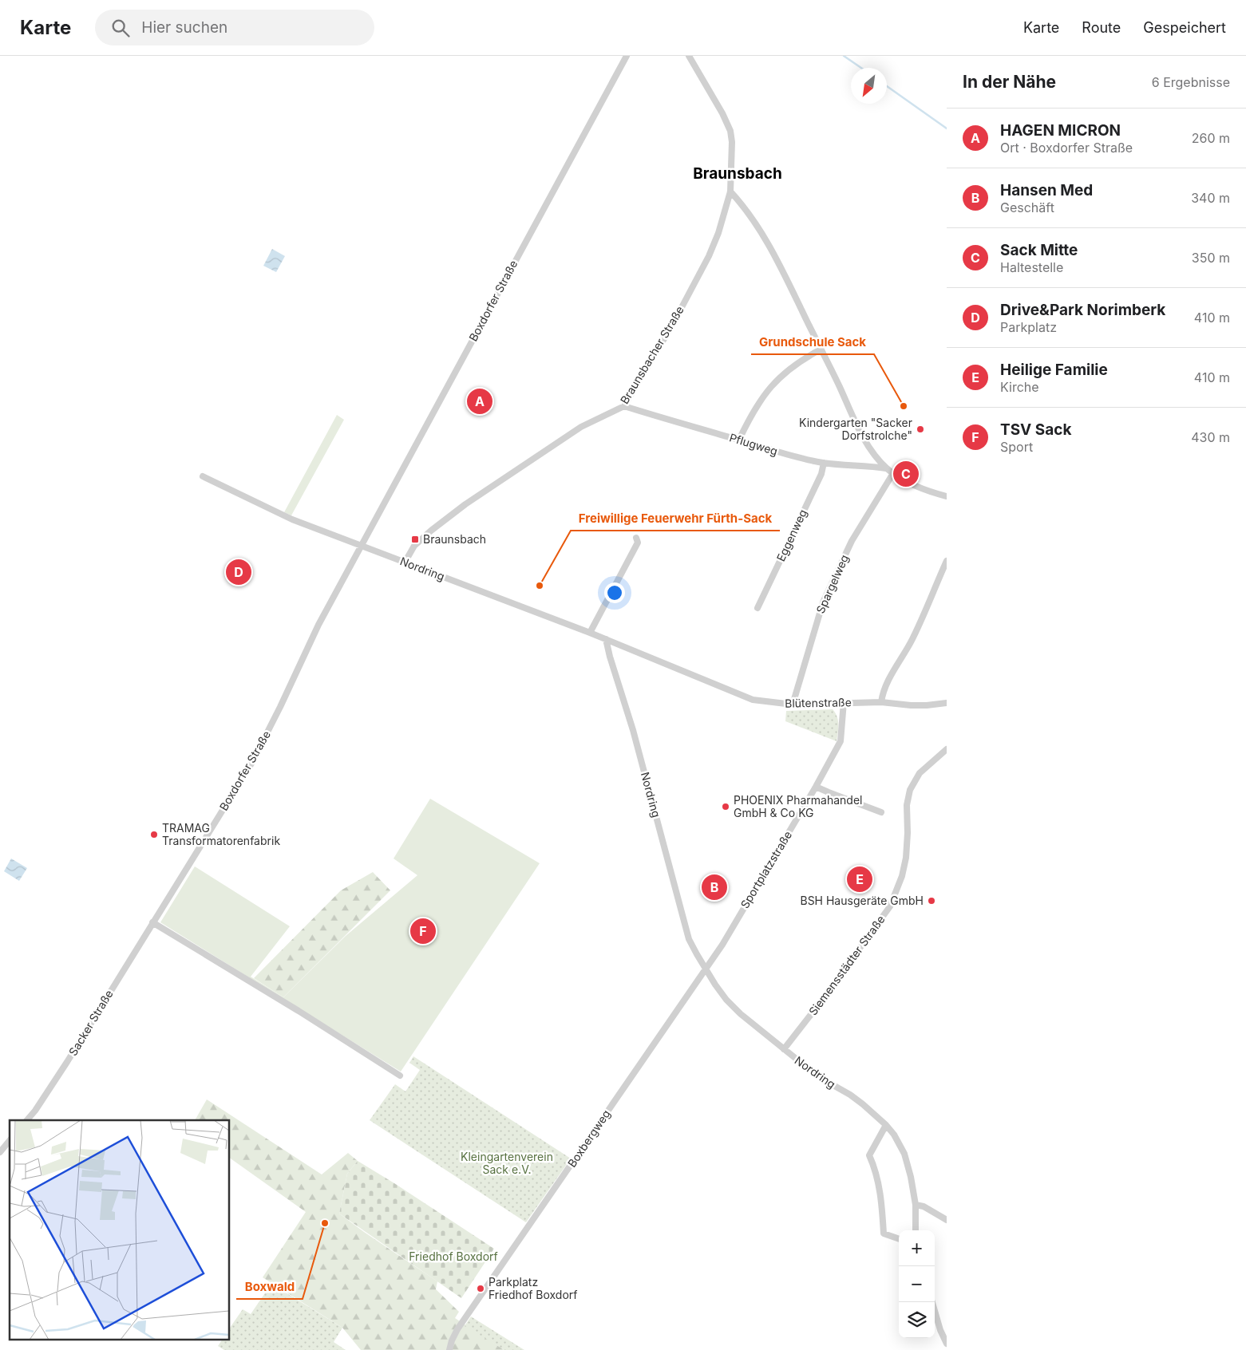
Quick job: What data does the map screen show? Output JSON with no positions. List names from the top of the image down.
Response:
{
  "streets": {
    "street": [
      "Boxdorfer Straße",
      "Braunsbacher Straße",
      "Pflugweg",
      "Eggenweg",
      "Nordring",
      "Spargelweg",
      "Blütenstraße",
      "Sportplatzstraße",
      "Siemensstädter Straße",
      "Sacker Straße",
      "Boxbergweg"
    ]
  },
  "crossings": [
    ["Boxdorfer Straße", "Nordring"],
    ["Boxdorfer Straße", "Sacker Straße"],
    ["Braunsbacher Straße", "Pflugweg"],
    ["Braunsbacher Straße", "Nordring"],
    ["Pflugweg", "Eggenweg"],
    ["Nordring", "Blütenstraße"],
    ["Nordring", "Sportplatzstraße"],
    ["Nordring", "Siemensstädter Straße"],
    ["Nordring", "Boxbergweg"],
    ["Spargelweg", "Blütenstraße"],
    ["Blütenstraße", "Sportplatzstraße"],
    ["Sportplatzstraße", "Boxbergweg"]
  ],
  "districts": ["Braunsbach"],
  "parks": ["Kleingartenverein Sack e.V.", "Friedhof Boxdorf"],
  "places": {
    "other": [
      "Grundschule Sack",
      "Kindergarten \"Sacker Dorfstrolche\"",
      "Freiwillige Feuerwehr Fürth-Sack",
      "PHOENIX Pharmahandel GmbH & Co KG",
      "TRAMAG Transformatorenfabrik",
      "BSH Hausgeräte GmbH",
      "Boxwald",
      "Parkplatz Friedhof Boxdorf"
    ],
    "transit": ["Braunsbach"]
  },
  "north": "bottom left",
  "page": {
    "header": "Karte",
    "search": "Hier suchen",
    "nav": ["Karte", "Route", "Gespeichert"],
    "heading": ["In der Nähe", "6 Ergebnisse"],
    "list": [
      {
        "mark": "A",
        "name": "HAGEN MICRON",
        "note": "Ort · Boxdorfer Straße",
        "value": "260 m"
      },
      {
        "mark": "B",
        "name": "Hansen Med",
        "note": "Geschäft",
        "value": "340 m"
      },
      {
        "mark": "C",
        "name": "Sack Mitte",
        "note": "Haltestelle",
        "value": "350 m"
      },
      {
        "mark": "D",
        "name": "Drive&Park Norimberk",
        "note": "Parkplatz",
        "value": "410 m"
      },
      {
        "mark": "E",
        "name": "Heilige Familie",
        "note": "Kirche",
        "value": "410 m"
      },
      {
        "mark": "F",
        "name": "TSV Sack",
        "note": "Sport",
        "value": "430 m"
      }
    ],
    "pins": [
      "A",
      "C",
      "D",
      "E",
      "B",
      "F"
    ],
    "map_buttons": ["+", "−"]
  }
}
